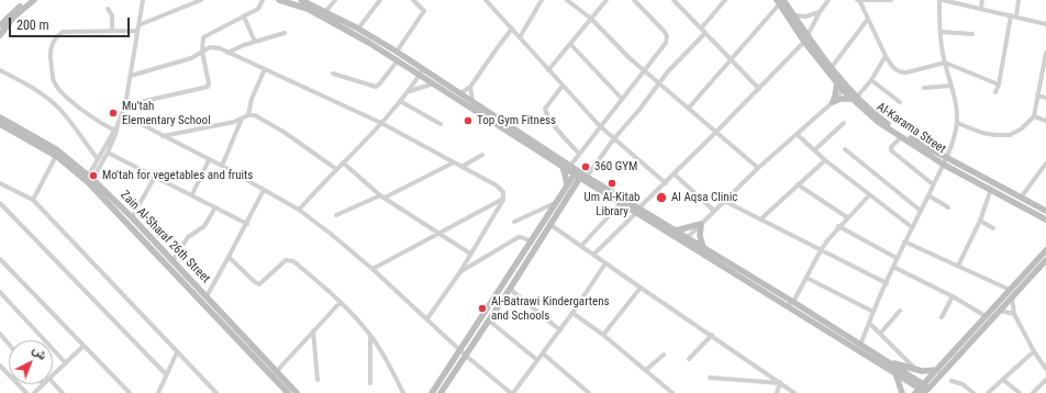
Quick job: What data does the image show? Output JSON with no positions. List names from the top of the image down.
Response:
{
  "streets": {
    "street": ["Al-Karama Street", "Zain Al-Sharaf 26th Street"]
  },
  "places": [
    "Mu'tah Elementary School",
    "Top Gym Fitness",
    "360 GYM",
    "Mo'tah for vegetables and fruits",
    "Um Al-Kitab Library",
    "Al Aqsa Clinic",
    "Al-Batrawi Kindergartens and Schools"
  ],
  "scale_bar": "200 m",
  "north": "top right"
}
